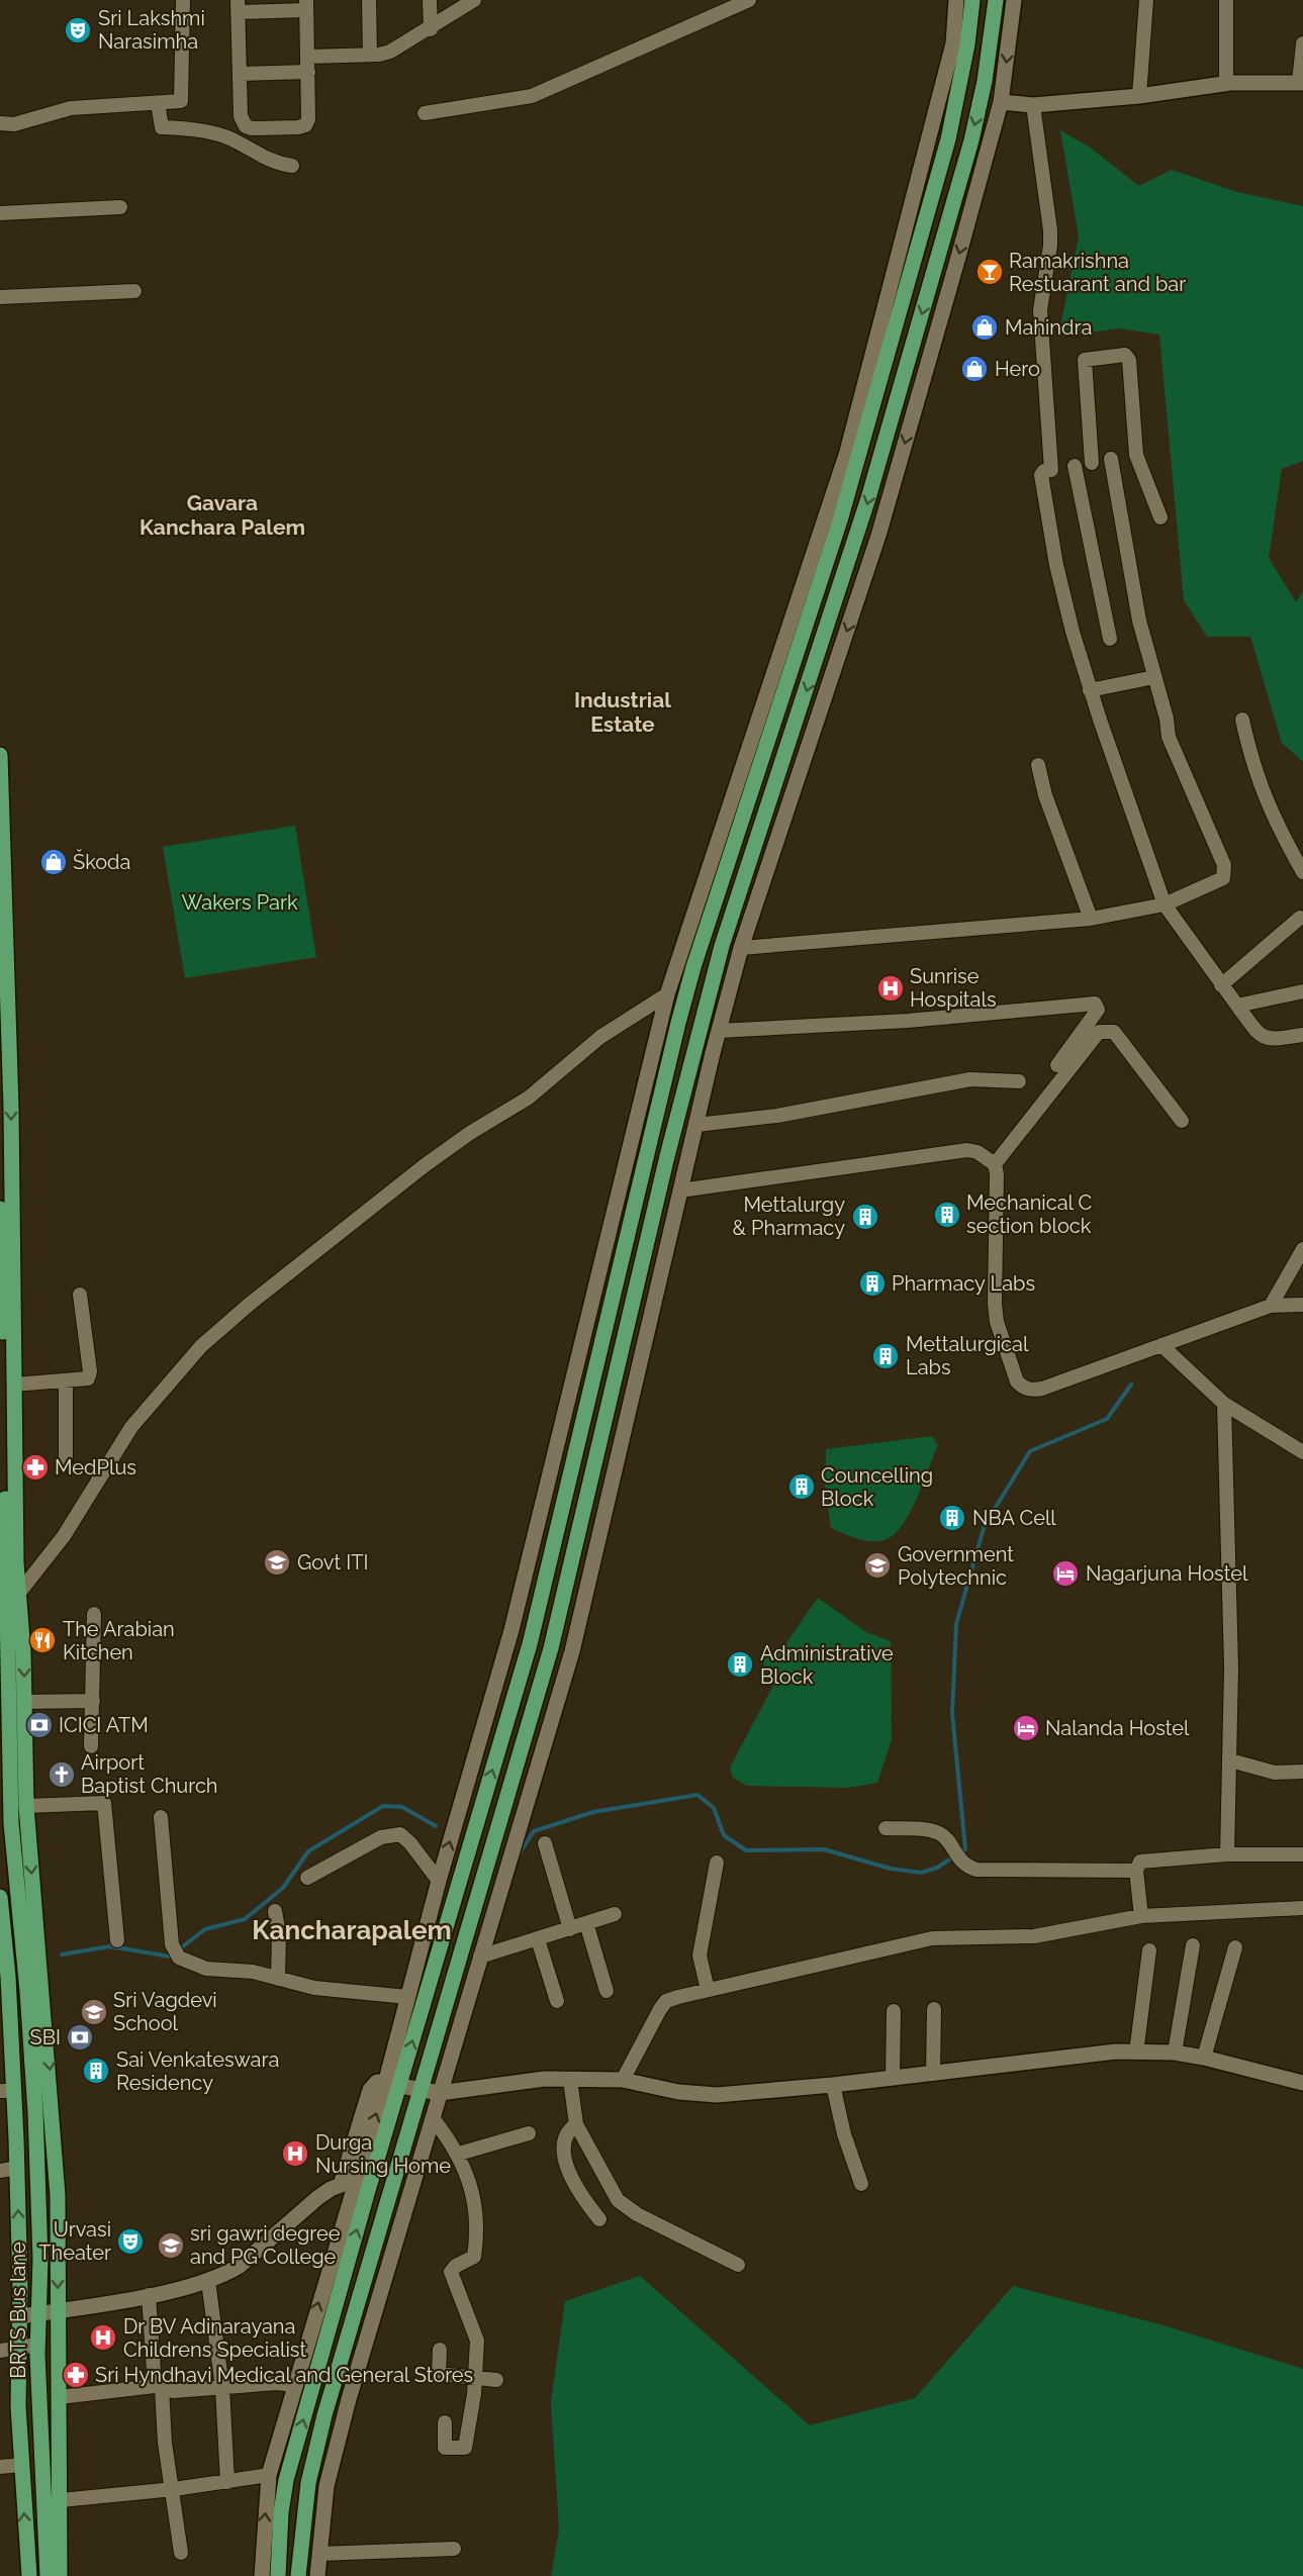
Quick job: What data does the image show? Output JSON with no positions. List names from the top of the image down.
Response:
{
  "streets": {
    "main road": ["BRTS Bus lane"]
  },
  "districts": ["Gavara Kanchara Palem", "Industrial Estate", "Kancharapalem"],
  "parks": ["Wakers Park"],
  "places": {
    "theatre": ["Sri Lakshmi Narasimha", "Urvasi Theater"],
    "bar": ["Ramakrishna Restuarant and bar"],
    "shop": ["Mahindra", "Hero", "Škoda"],
    "hospital": ["Sunrise Hospitals", "Durga Nursing Home", "Dr BV Adinarayana Childrens Specialist"],
    "building": [
      "Mechanical C section block",
      "Mettalurgy & Pharmacy",
      "Pharmacy Labs",
      "Mettalurgical Labs",
      "Councelling Block",
      "NBA Cell",
      "Administrative Block",
      "Sai Venkateswara Residency"
    ],
    "pharmacy": ["MedPlus", "Sri Hyndhavi Medical and General Stores"],
    "school or university": [
      "Govt ITI",
      "Government Polytechnic",
      "Sri Vagdevi School",
      "sri gawri degree and PG College"
    ],
    "hotel": ["Nagarjuna Hostel", "Nalanda Hostel"],
    "restaurant": ["The Arabian Kitchen"],
    "bank": ["ICICI ATM", "SBI"],
    "church": ["Airport Baptist Church"]
  }
}
